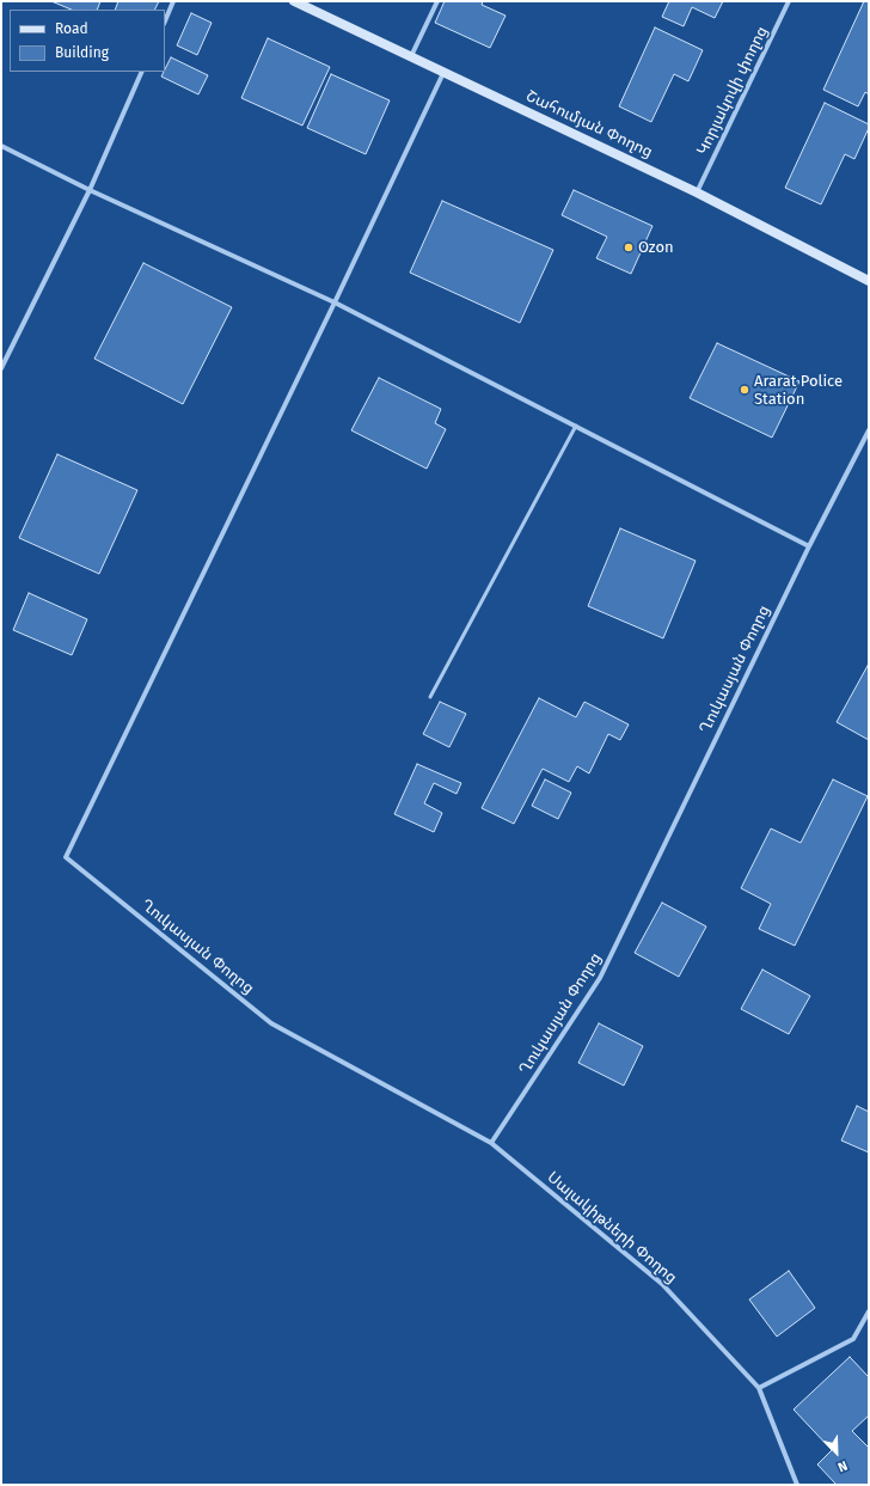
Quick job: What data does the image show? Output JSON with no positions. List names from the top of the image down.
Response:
{
  "streets": {
    "street": [
      "Կորյակովի փողոց",
      "Շահումյան Փողոց",
      "Ղուկասյան Փողոց",
      "Սալակիթների Փողոց"
    ]
  },
  "crossings": [
    ["Կորյակովի փողոց", "Շահումյան Փողոց"],
    ["Ղուկասյան Փողոց", "Սալակիթների Փողոց"]
  ],
  "places": ["Ozon", "Ararat Police Station"],
  "legend": ["Road", "Building"],
  "north": "bottom right"
}
